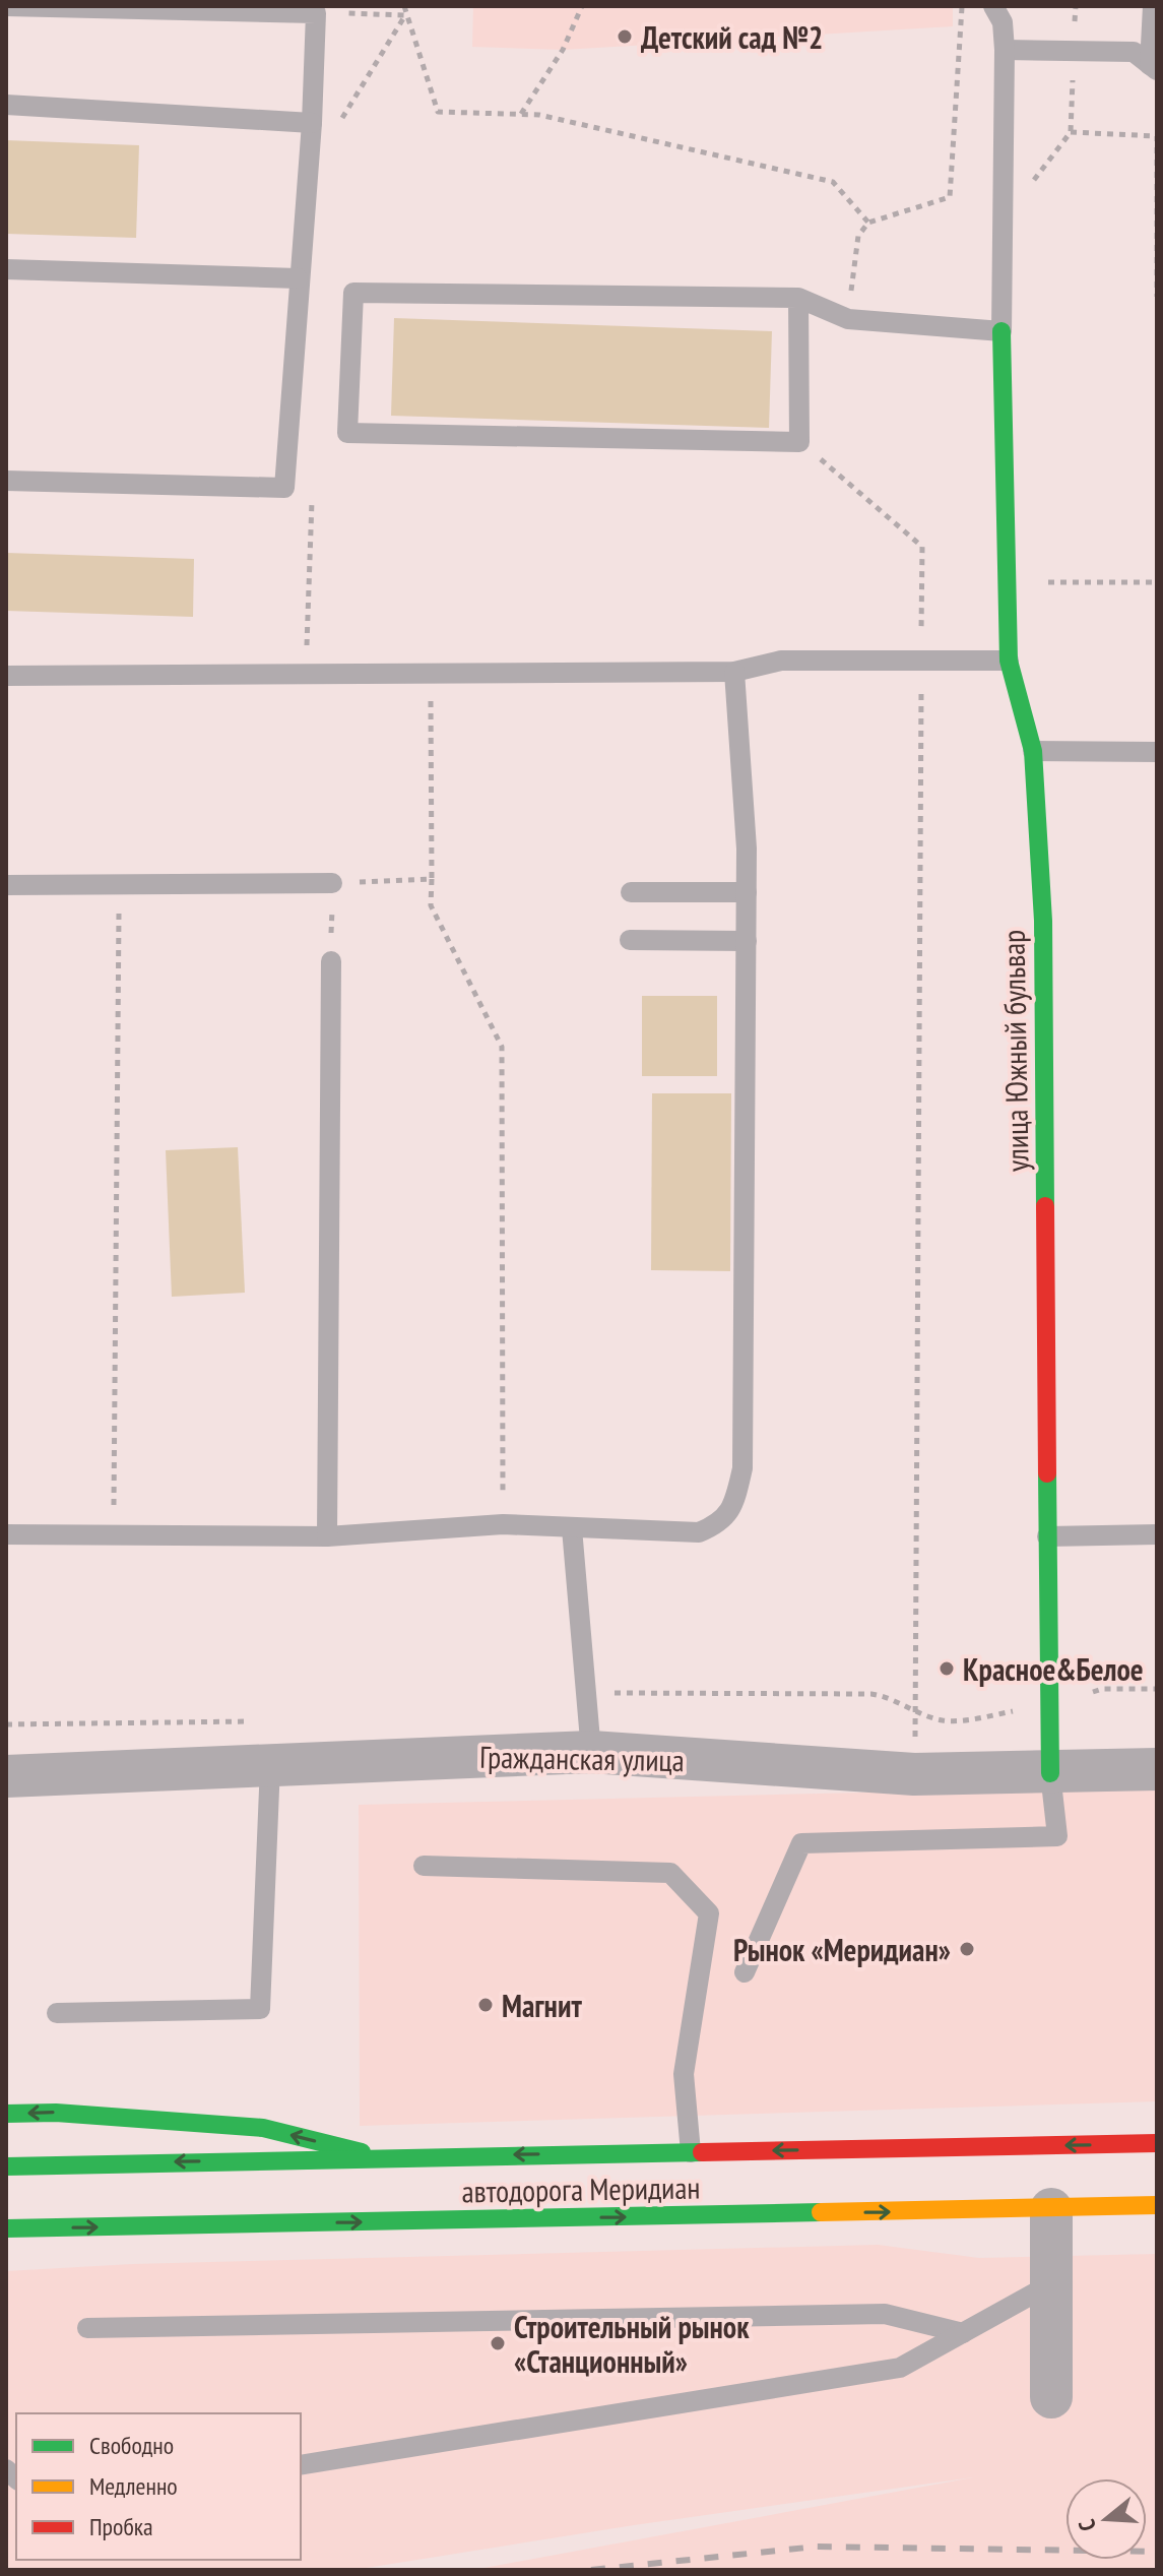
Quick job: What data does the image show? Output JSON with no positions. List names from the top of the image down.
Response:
{
  "streets": {
    "main road": ["улица Южный бульвар", "автодорога Меридиан"],
    "street": ["Гражданская улица"]
  },
  "crossings": [
    ["улица Южный бульвар", "Гражданская улица"]
  ],
  "places": [
    "Детский сад №2",
    "Красное&Белое",
    "Рынок «Меридиан»",
    "Магнит",
    "Строительный рынок «Станционный»"
  ],
  "legend": ["Свободно", "Медленно", "Пробка"],
  "north": "left"
}
